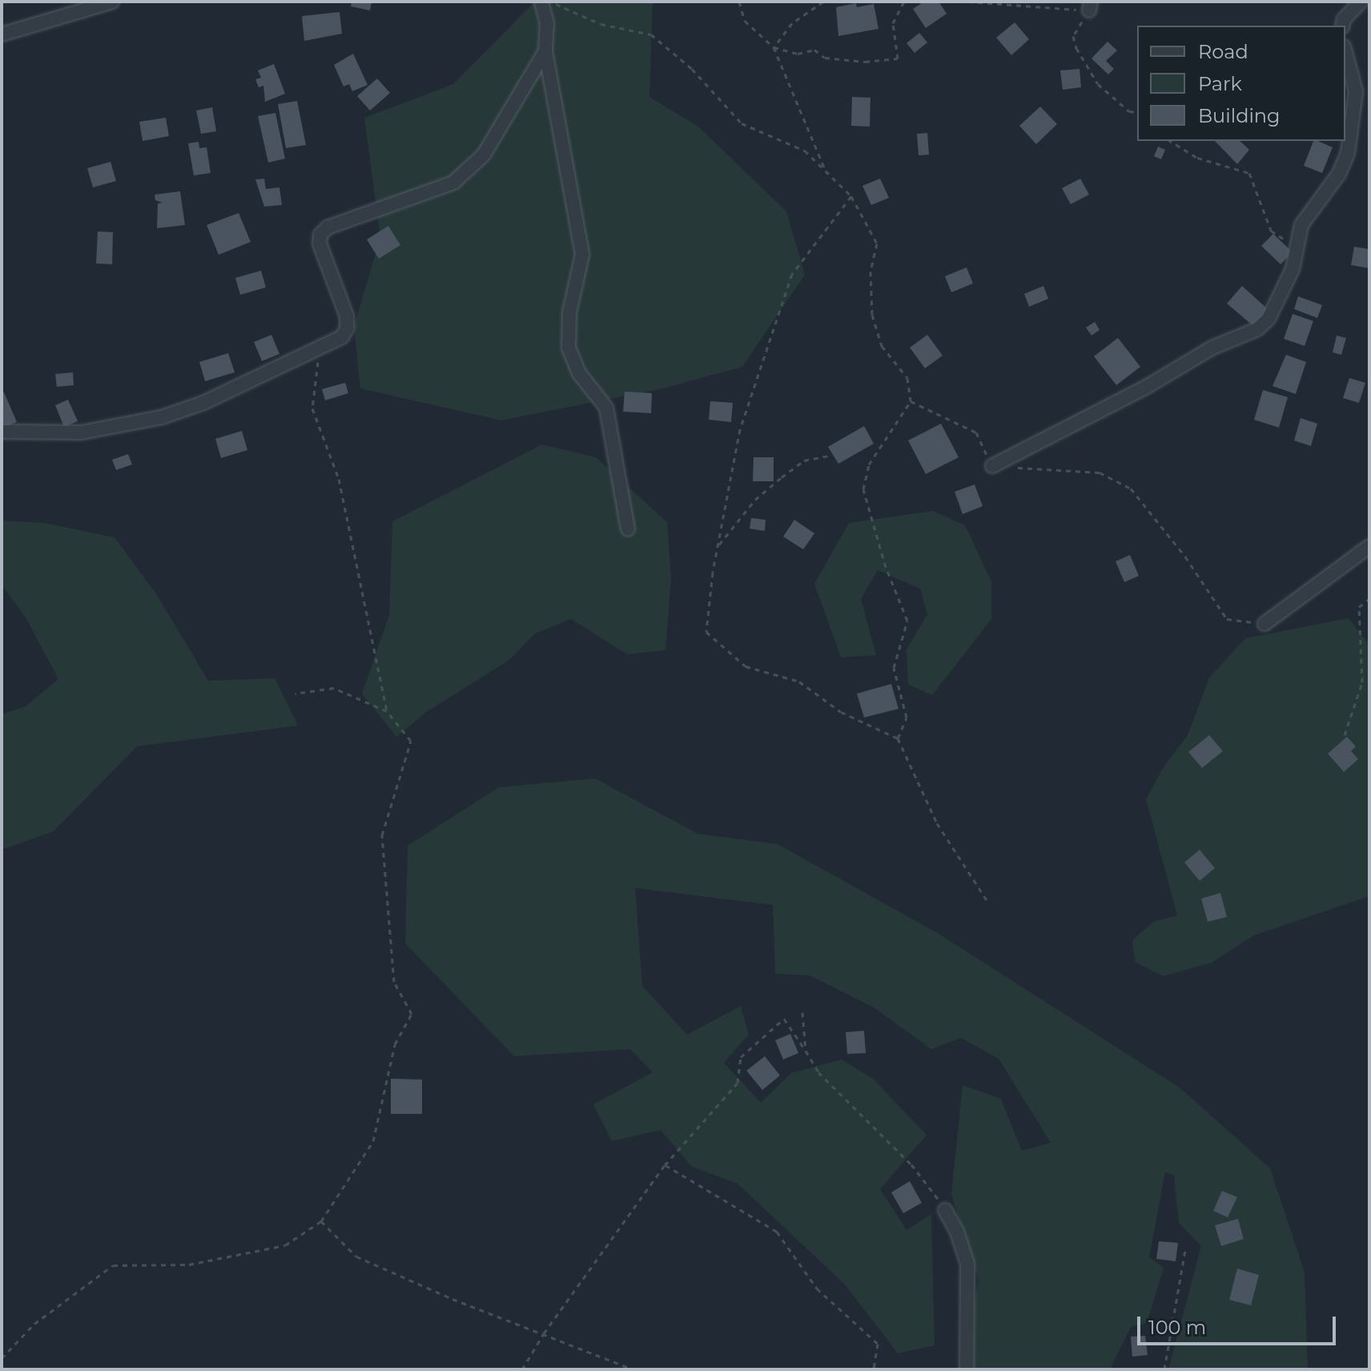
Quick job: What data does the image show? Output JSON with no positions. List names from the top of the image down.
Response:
{
  "legend": ["Road", "Park", "Building"],
  "scale_bar": "100 m"
}
